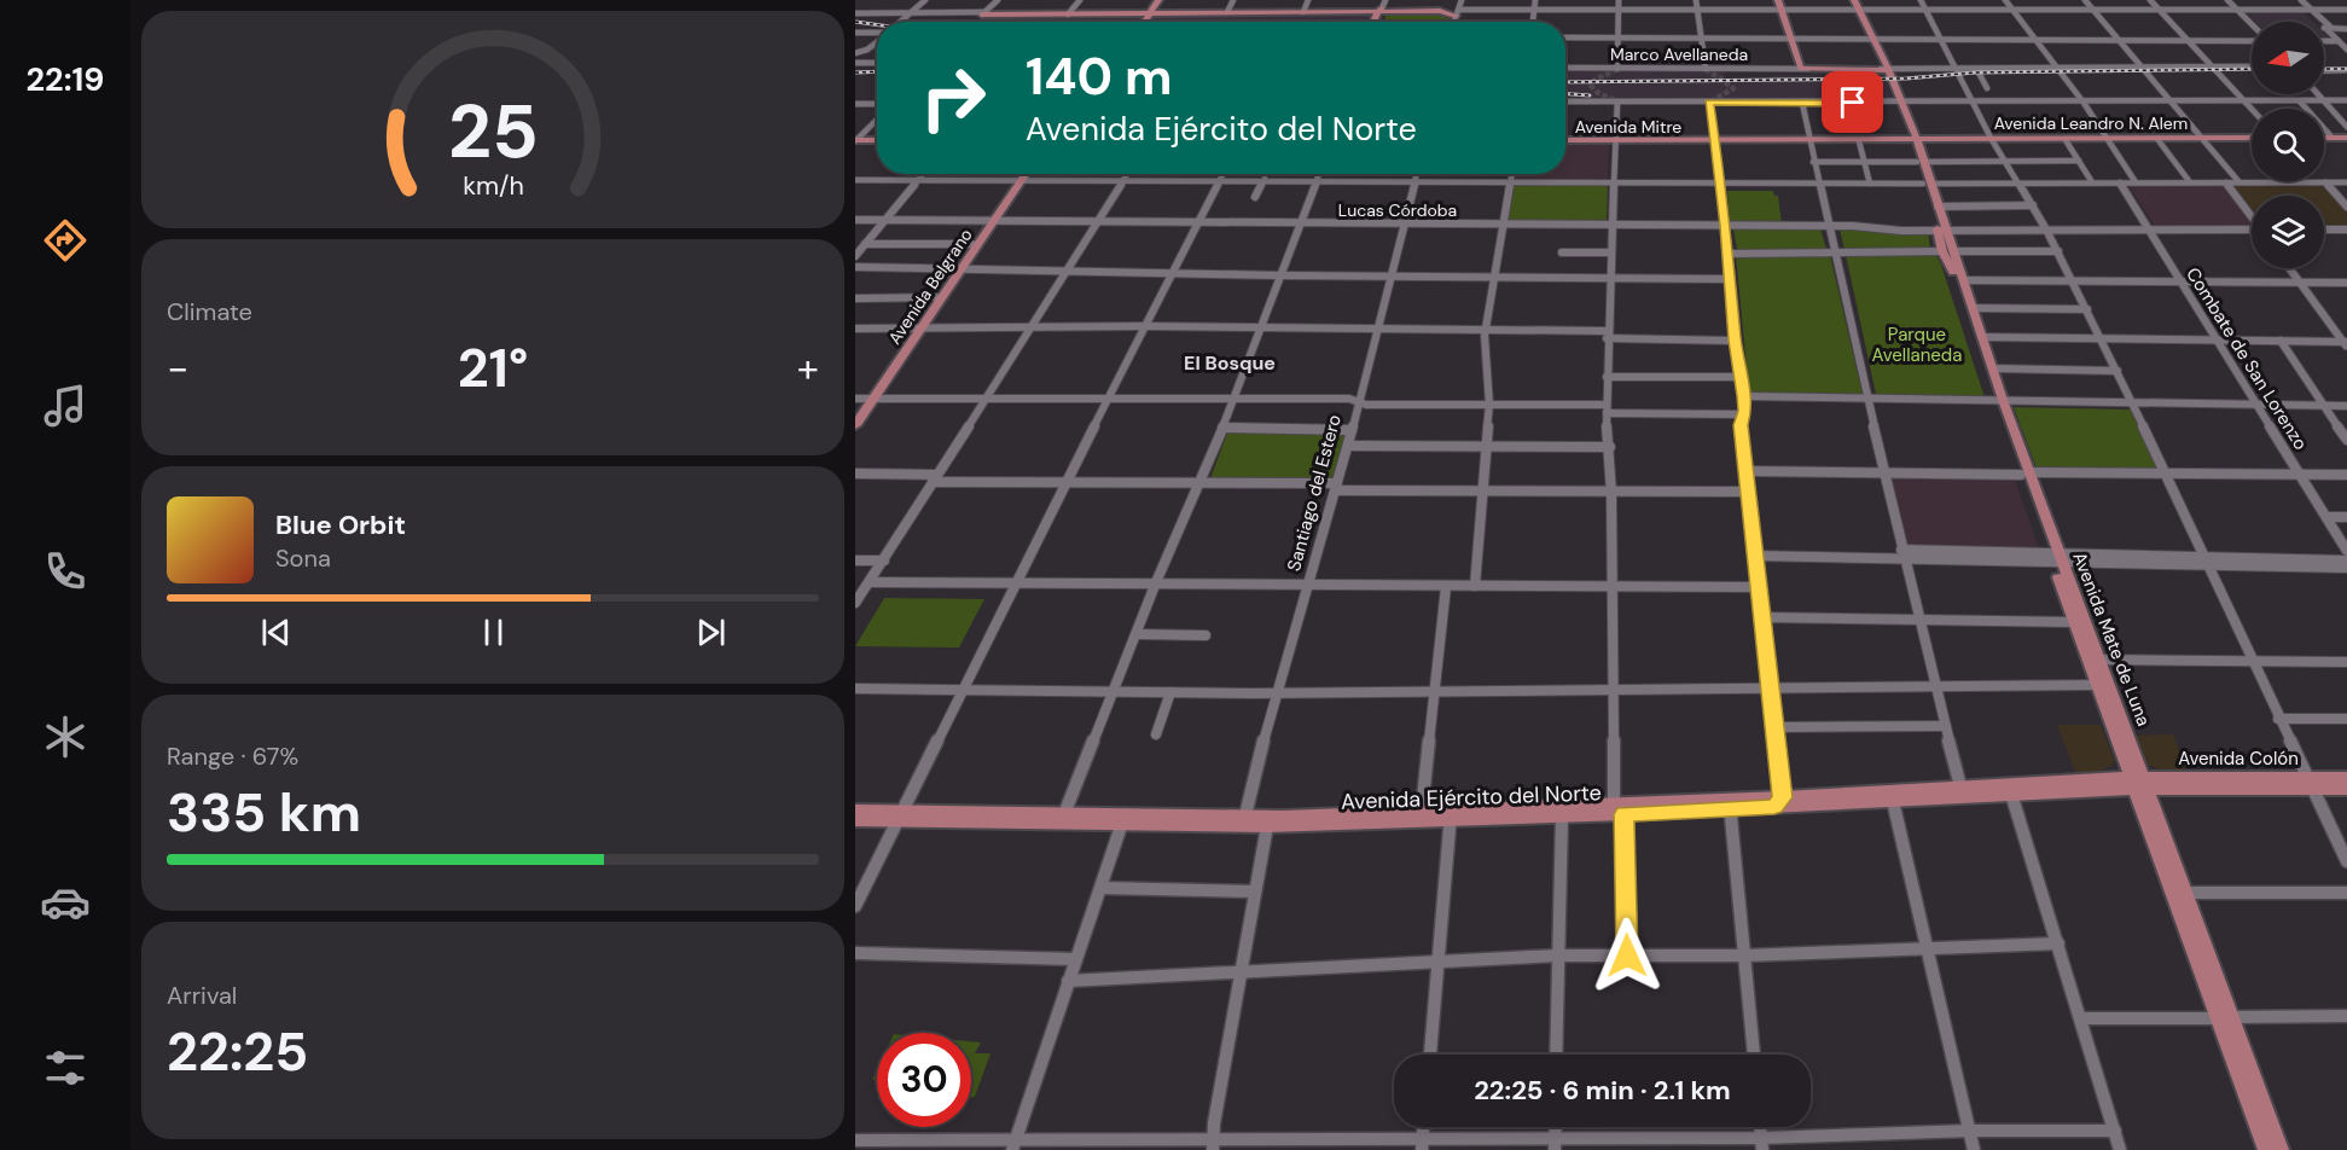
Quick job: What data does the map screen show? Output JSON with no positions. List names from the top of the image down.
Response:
{
  "streets": {
    "main road": [
      "Marco Avellaneda",
      "Avenida Leandro N. Alem",
      "Avenida Mitre",
      "Avenida Belgrano",
      "Avenida Mate de Luna",
      "Avenida Colón",
      "Avenida Ejército del Norte"
    ],
    "street": ["Lucas Córdoba", "Combate de San Lorenzo", "Santiago del Estero"]
  },
  "crossings": [
    ["Marco Avellaneda", "Avenida Mate de Luna"],
    ["Avenida Leandro N. Alem", "Avenida Mate de Luna"],
    ["Lucas Córdoba", "Avenida Belgrano"],
    ["Lucas Córdoba", "Combate de San Lorenzo"],
    ["Lucas Córdoba", "Santiago del Estero"],
    ["Lucas Córdoba", "Avenida Mate de Luna"],
    ["Santiago del Estero", "Avenida Ejército del Norte"],
    ["Avenida Mate de Luna", "Avenida Colón"],
    ["Avenida Mate de Luna", "Avenida Ejército del Norte"],
    ["Avenida Colón", "Avenida Ejército del Norte"]
  ],
  "districts": ["El Bosque"],
  "parks": ["Parque Avellaneda"],
  "north": "left",
  "page": {
    "tabs": "22:19",
    "turn": ["140 m", "Avenida Ejército del Norte"],
    "tile": [
      "Climate",
      ["Range · 67%", "335 km"],
      ["Arrival", "22:25"]
    ],
    "heat": ["−", "21°", "+"],
    "song": ["Blue Orbit", "Sona"],
    "limit": "30",
    "trip": "22:25 · 6 min · 2.1 km",
    "gauge": ["25", "km/h"]
  }
}
